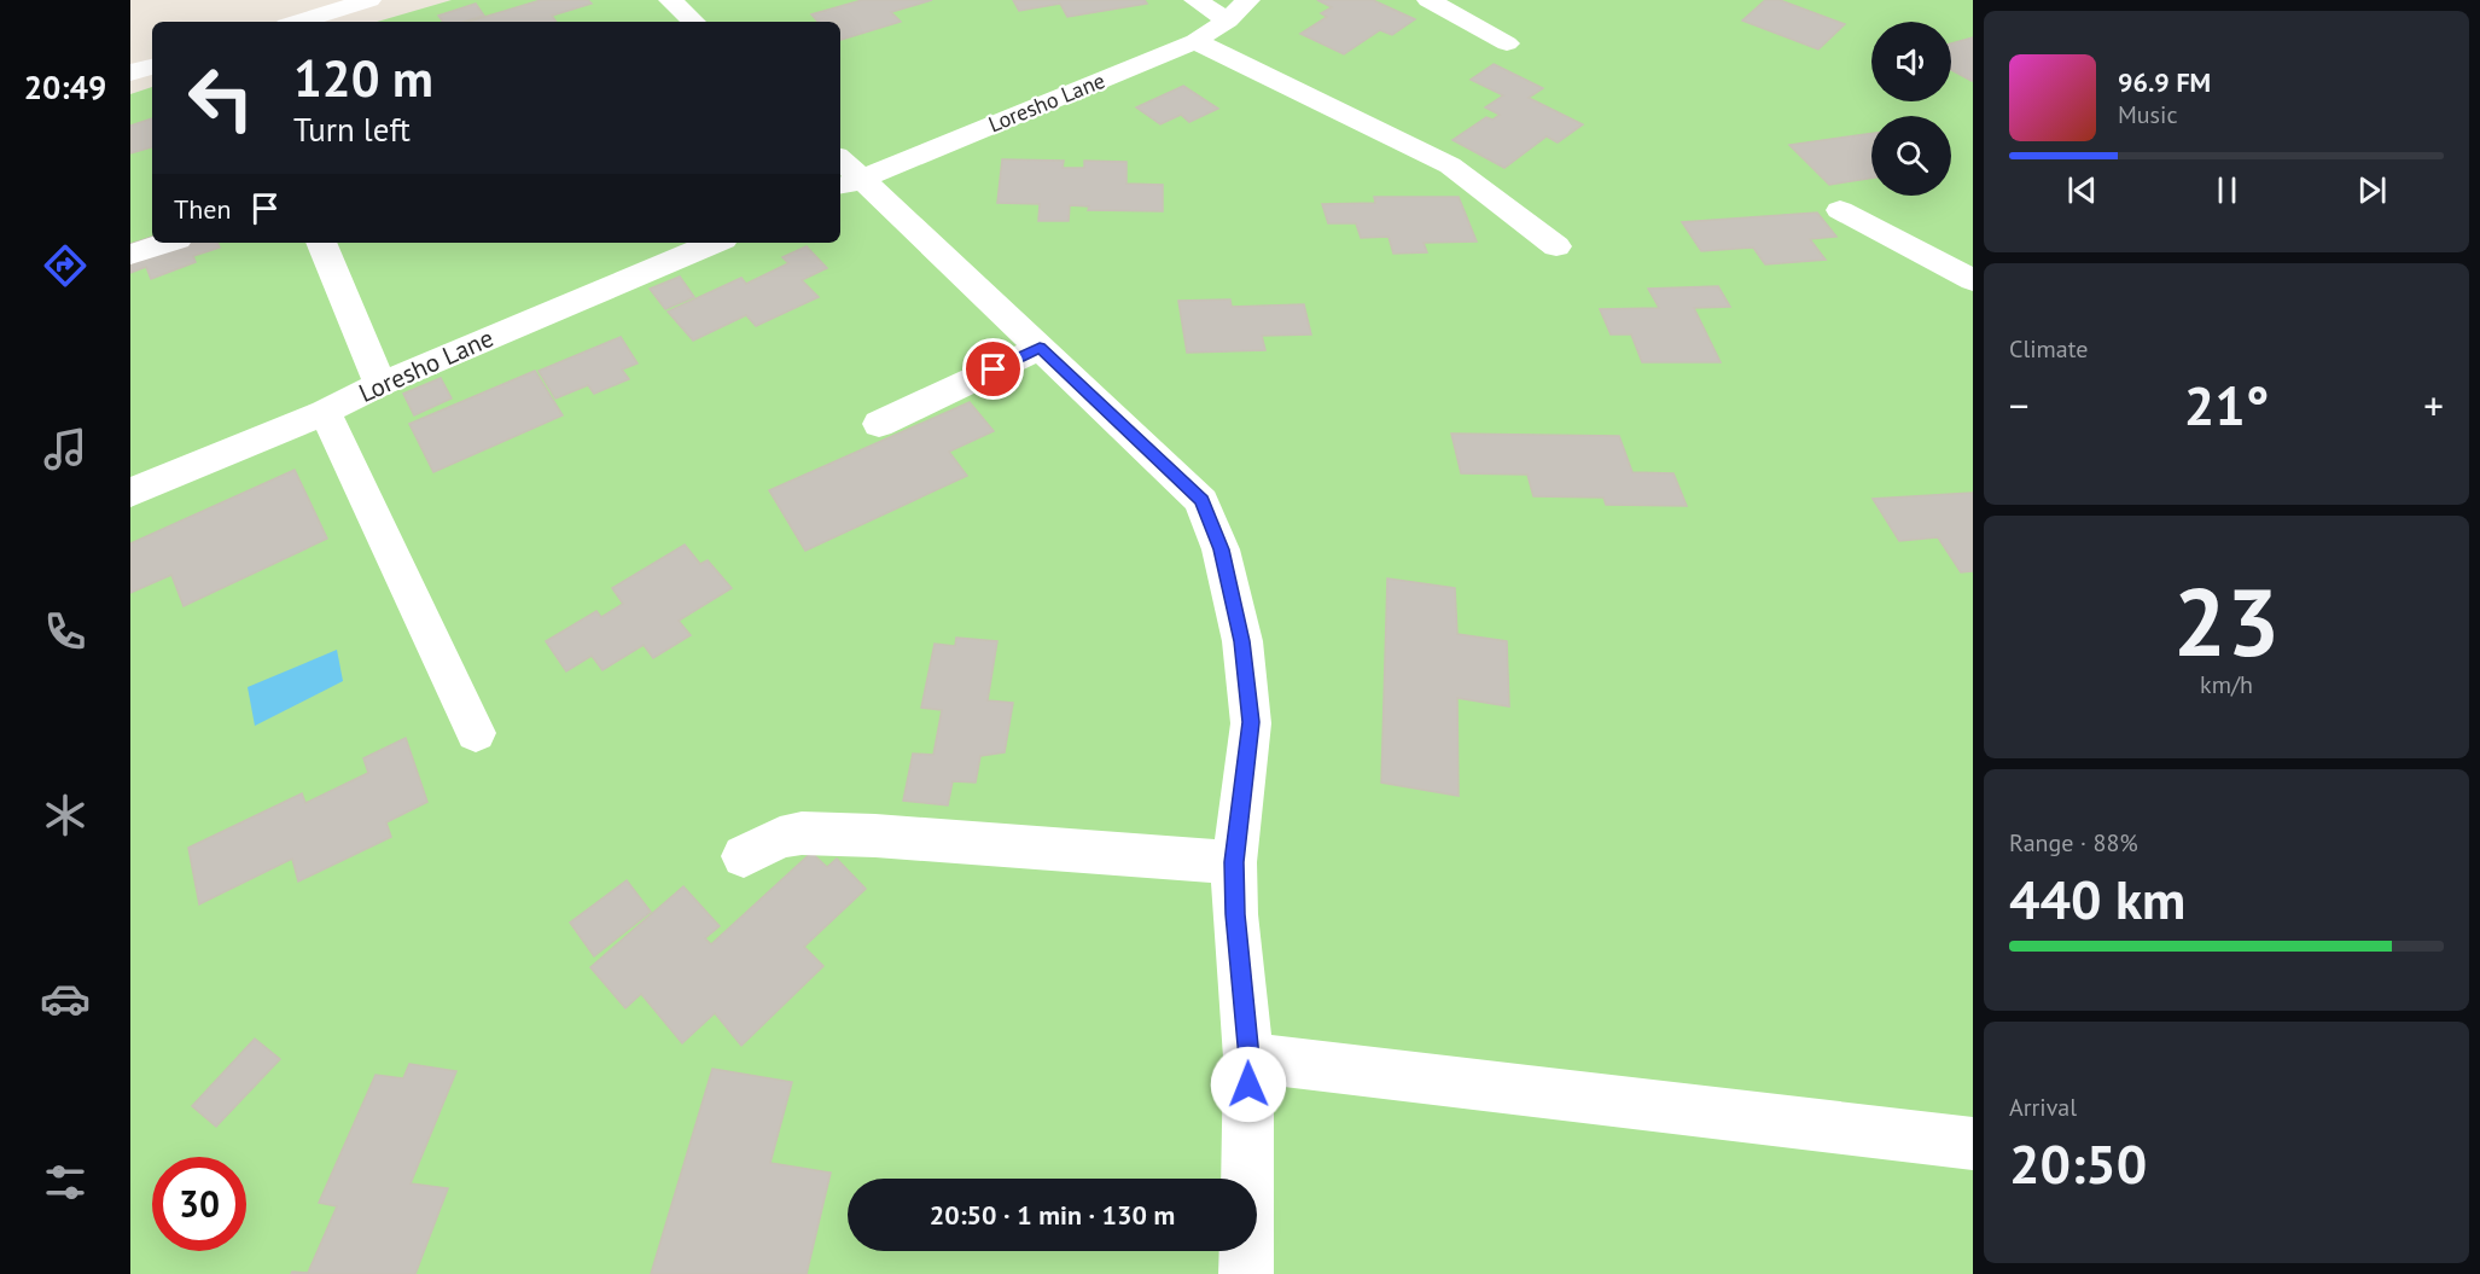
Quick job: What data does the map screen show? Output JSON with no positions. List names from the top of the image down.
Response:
{
  "streets": {
    "street": ["Loresho Lane"]
  },
  "page": {
    "tabs": "20:49",
    "turn": ["120 m", "Turn left"],
    "song": ["96.9 FM", "Music"],
    "then": "Then",
    "tile": [
      "Climate",
      ["23", "km/h"],
      ["Range · 88%", "440 km"],
      ["Arrival", "20:50"]
    ],
    "heat": ["−", "21°", "+"],
    "limit": "30",
    "trip": "20:50 · 1 min · 130 m"
  }
}
